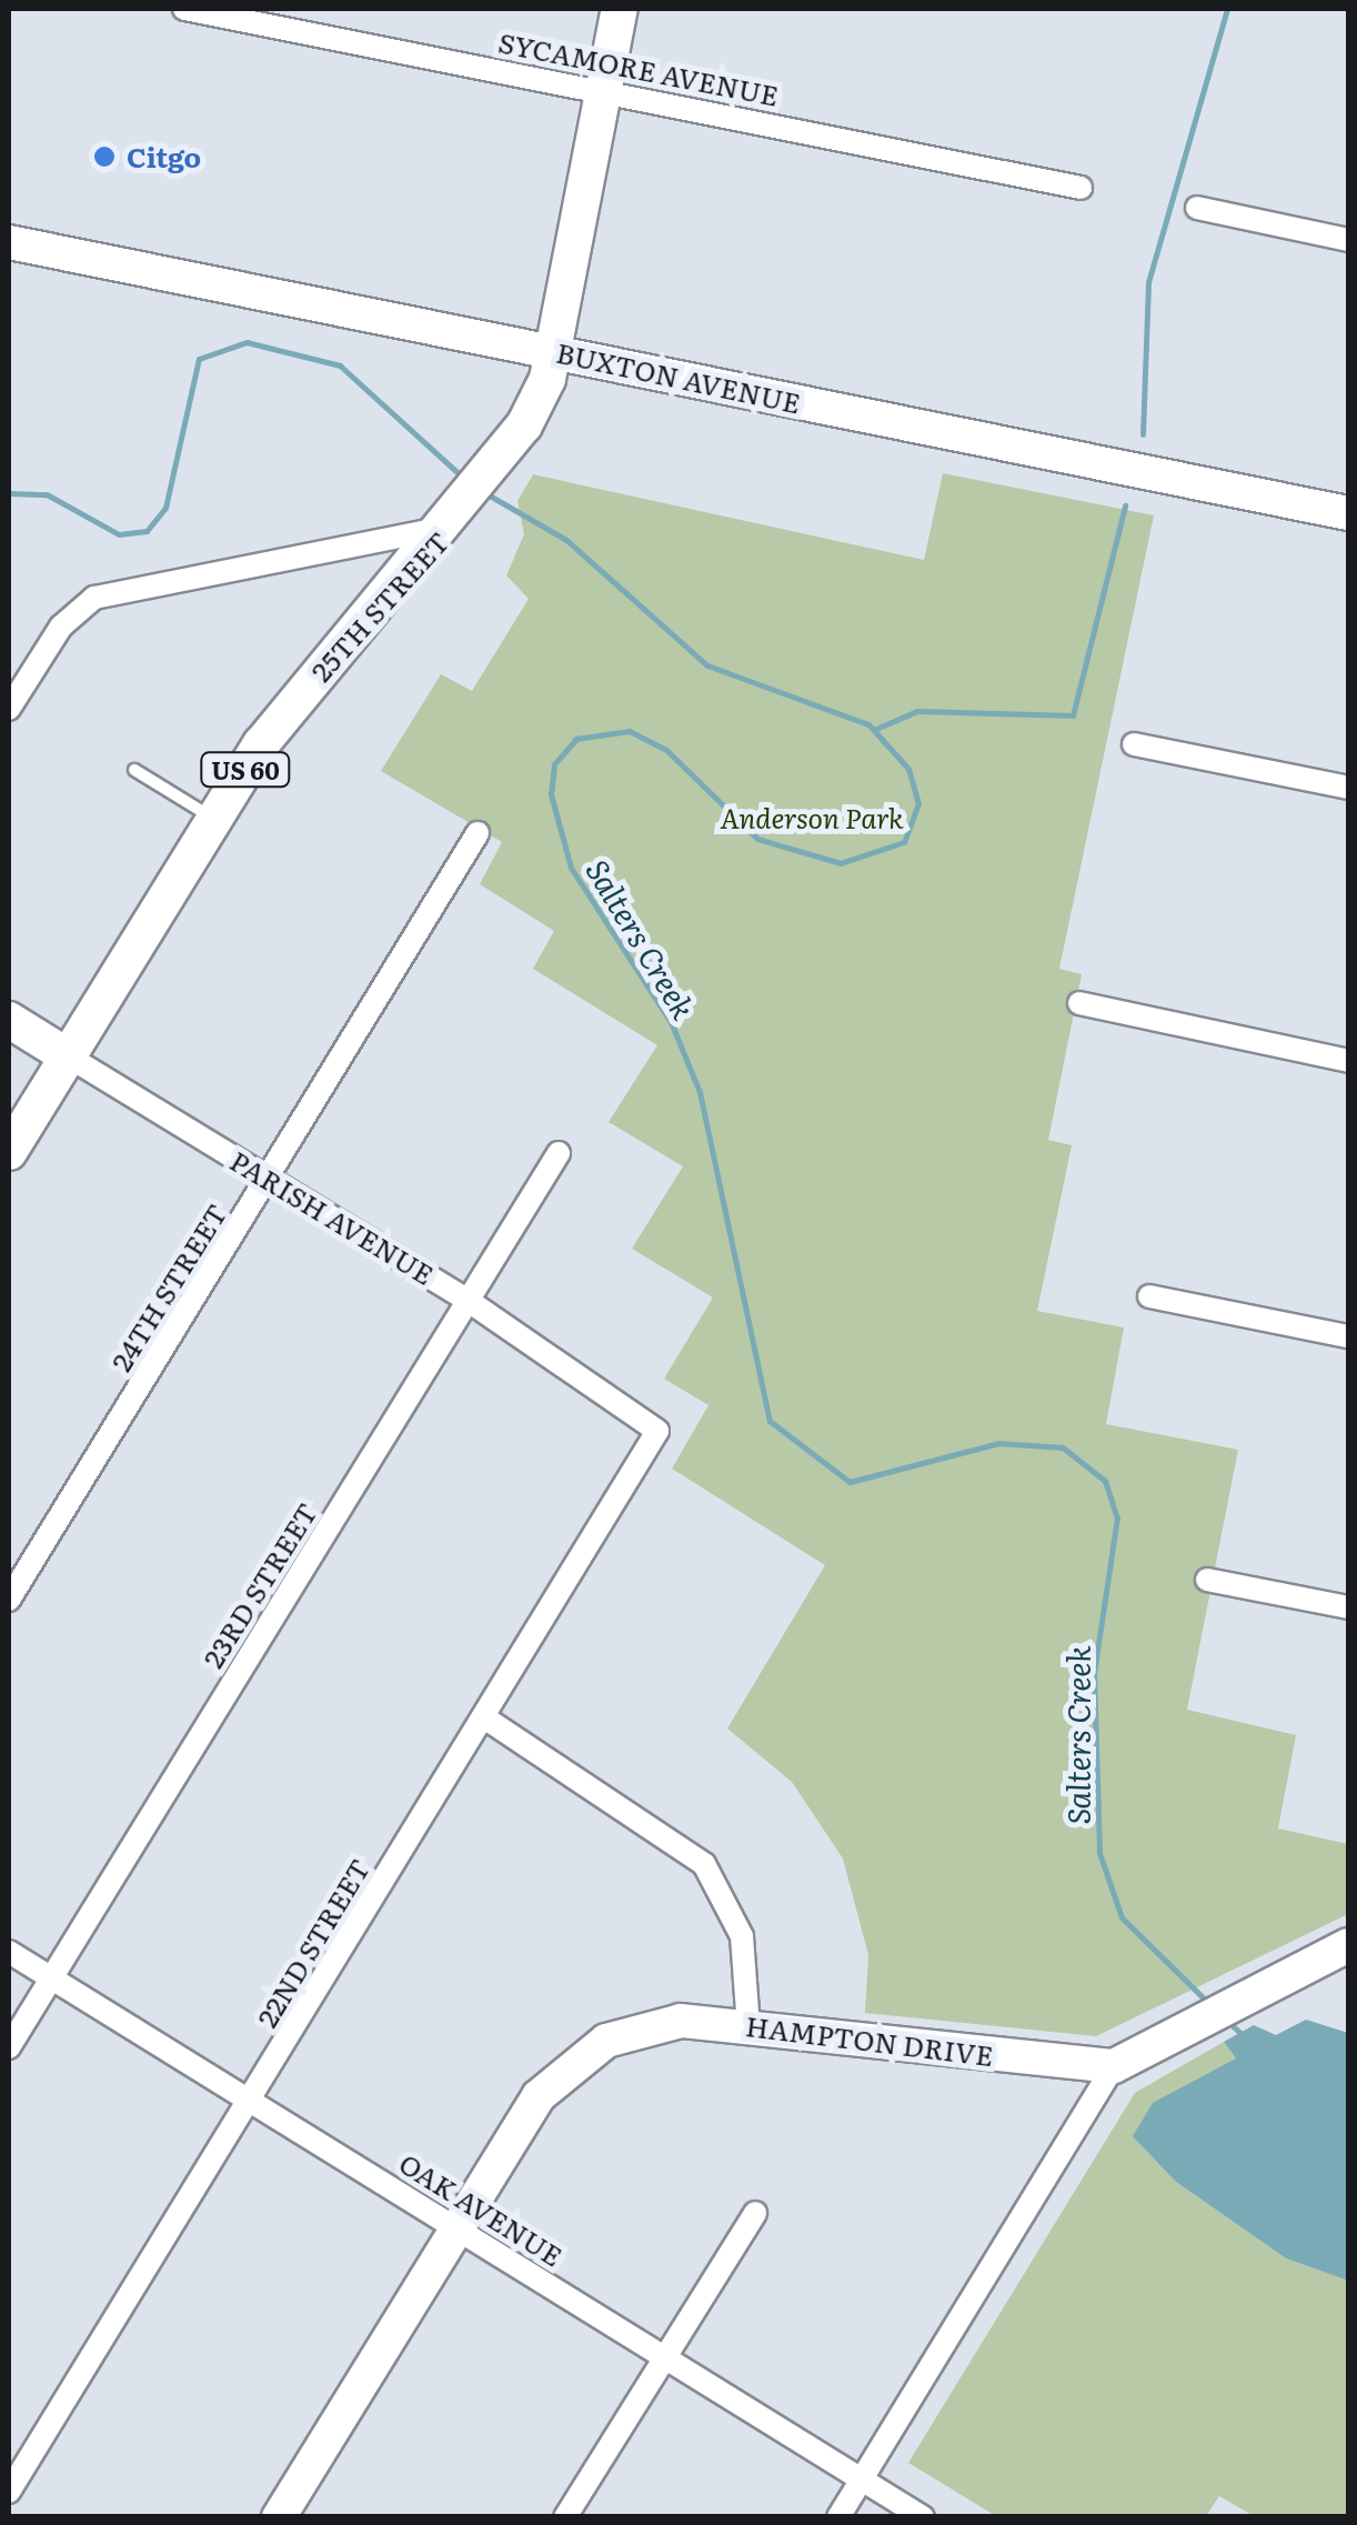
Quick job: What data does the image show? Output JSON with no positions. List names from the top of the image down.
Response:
{
  "streets": {
    "main road": ["25TH STREET", "US 60", "PARISH AVENUE"],
    "street": [
      "SYCAMORE AVENUE",
      "BUXTON AVENUE",
      "24TH STREET",
      "23RD STREET",
      "22ND STREET",
      "HAMPTON DRIVE",
      "OAK AVENUE"
    ]
  },
  "crossings": [
    ["SYCAMORE AVENUE", "25TH STREET"],
    ["BUXTON AVENUE", "25TH STREET"],
    ["25TH STREET", "PARISH AVENUE"],
    ["PARISH AVENUE", "24TH STREET"],
    ["PARISH AVENUE", "23RD STREET"],
    ["PARISH AVENUE", "22ND STREET"],
    ["23RD STREET", "OAK AVENUE"],
    ["22ND STREET", "OAK AVENUE"],
    ["HAMPTON DRIVE", "OAK AVENUE"]
  ],
  "water": ["Salters Creek"],
  "parks": ["Anderson Park"],
  "places": ["Citgo"]
}
